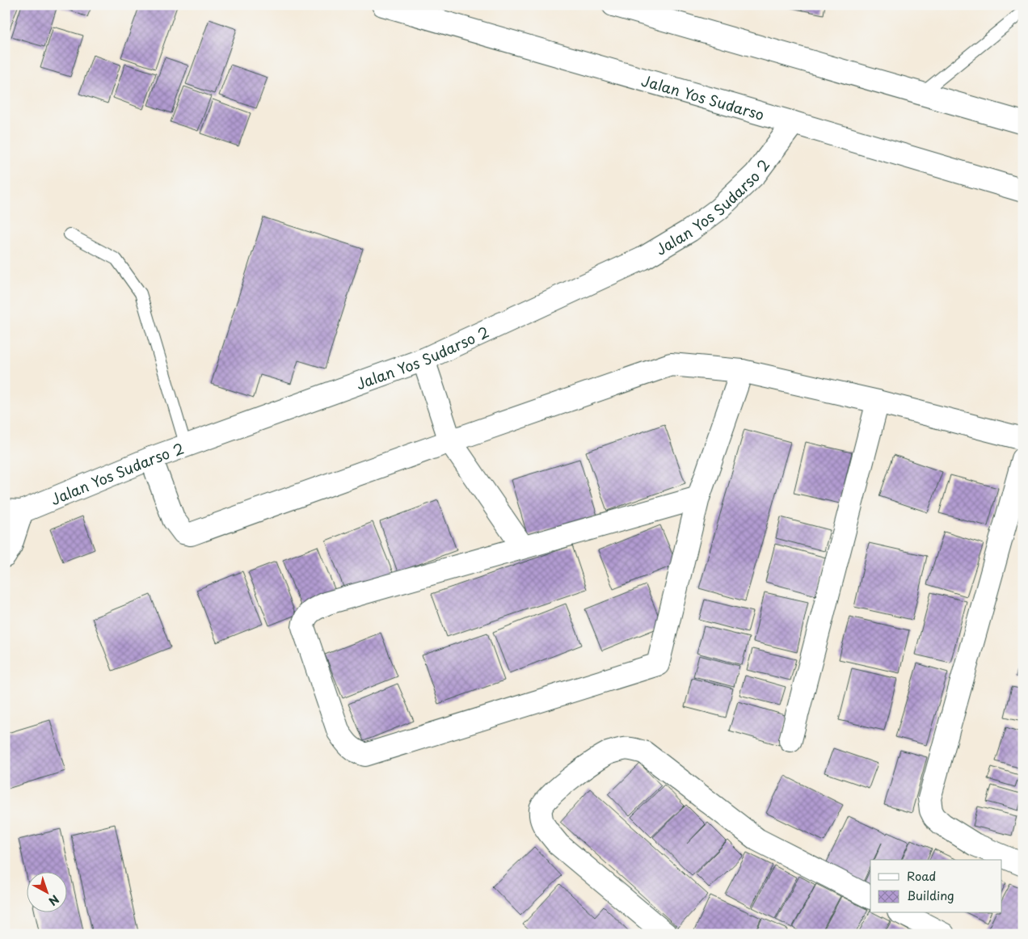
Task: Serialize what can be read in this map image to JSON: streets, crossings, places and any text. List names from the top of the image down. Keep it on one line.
{"streets":{"street":["Jalan Yos Sudarso","Jalan Yos Sudarso 2"]},"crossings":[["Jalan Yos Sudarso","Jalan Yos Sudarso 2"]],"legend":["Road","Building"],"north":"bottom right"}
